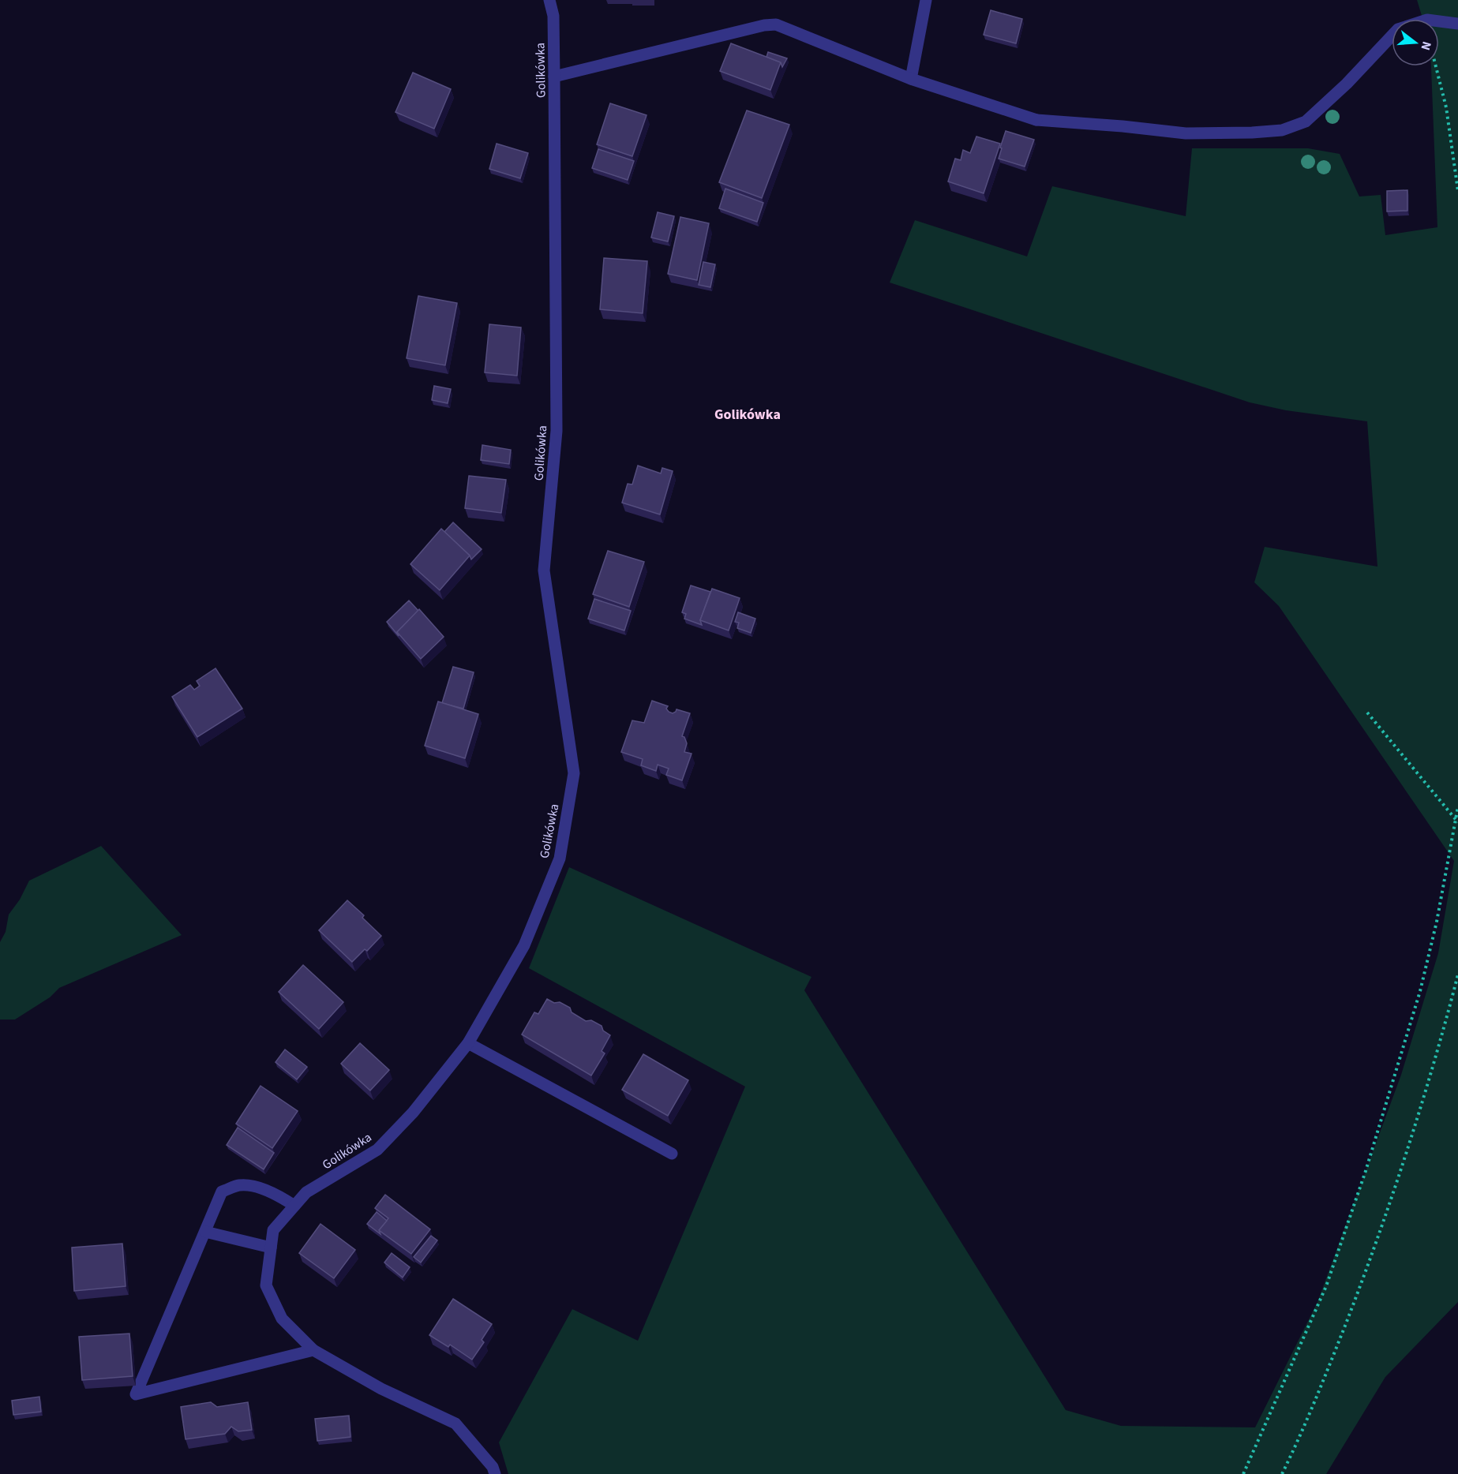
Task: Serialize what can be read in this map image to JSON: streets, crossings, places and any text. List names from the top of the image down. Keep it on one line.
{"streets":{"street":["Golikówka"]},"districts":["Golikówka"],"north":"right"}
